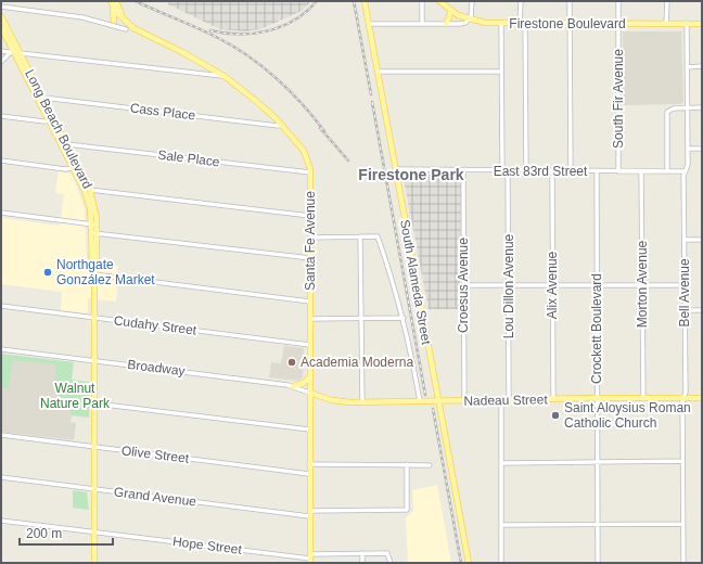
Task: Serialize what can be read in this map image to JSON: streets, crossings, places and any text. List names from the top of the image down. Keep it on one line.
{"streets":{"main road":["Firestone Boulevard","Long Beach Boulevard","Santa Fe Avenue","South Alameda Street","Nadeau Street"],"street":["South Fir Avenue","Cass Place","Sale Place","East 83rd Street","Morton Avenue","Croesus Avenue","Alix Avenue","Lou Dillon Avenue","Bell Avenue","Cudahy Street","Crockett Boulevard","Broadway","Olive Street","Grand Avenue","Hope Street"]},"crossings":[["Firestone Boulevard","South Fir Avenue"],["Firestone Boulevard","Bell Avenue"],["South Fir Avenue","East 83rd Street"],["Cass Place","Long Beach Boulevard"],["Cass Place","Santa Fe Avenue"],["Long Beach Boulevard","Sale Place"],["Long Beach Boulevard","Cudahy Street"],["Long Beach Boulevard","Broadway"],["Long Beach Boulevard","Olive Street"],["Long Beach Boulevard","Grand Avenue"],["Long Beach Boulevard","Hope Street"],["Sale Place","Santa Fe Avenue"],["East 83rd Street","South Alameda Street"],["East 83rd Street","Morton Avenue"],["East 83rd Street","Croesus Avenue"],["East 83rd Street","Alix Avenue"],["East 83rd Street","Lou Dillon Avenue"],["East 83rd Street","Bell Avenue"],["East 83rd Street","Crockett Boulevard"],["Santa Fe Avenue","Cudahy Street"],["Santa Fe Avenue","Broadway"],["Santa Fe Avenue","Nadeau Street"],["Santa Fe Avenue","Olive Street"],["Santa Fe Avenue","Grand Avenue"],["Santa Fe Avenue","Hope Street"],["South Alameda Street","Nadeau Street"],["Morton Avenue","Nadeau Street"],["Croesus Avenue","Nadeau Street"],["Alix Avenue","Nadeau Street"],["Lou Dillon Avenue","Nadeau Street"],["Bell Avenue","Nadeau Street"],["Crockett Boulevard","Nadeau Street"],["Broadway","Nadeau Street"]],"districts":["Firestone Park"],"parks":["Walnut Nature Park"],"places":["Northgate González Market","Academia Moderna","Saint Aloysius Roman Catholic Church"],"scale_bar":"200 m"}
